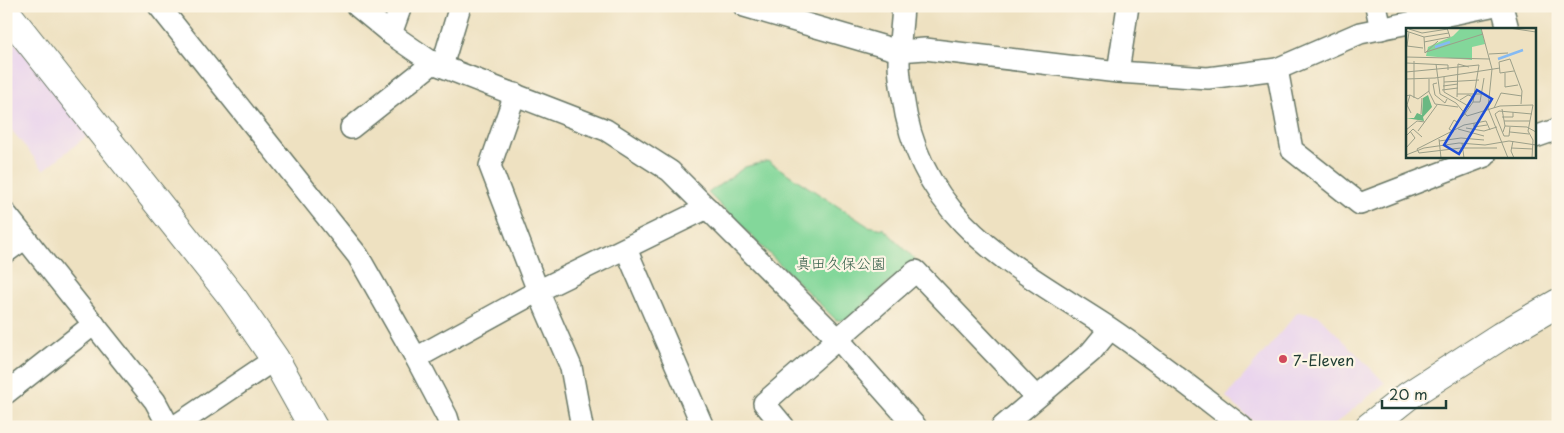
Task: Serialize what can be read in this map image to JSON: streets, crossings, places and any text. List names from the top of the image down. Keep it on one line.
{"parks":["真田久保公園"],"places":["7-Eleven"],"scale_bar":"20 m"}
